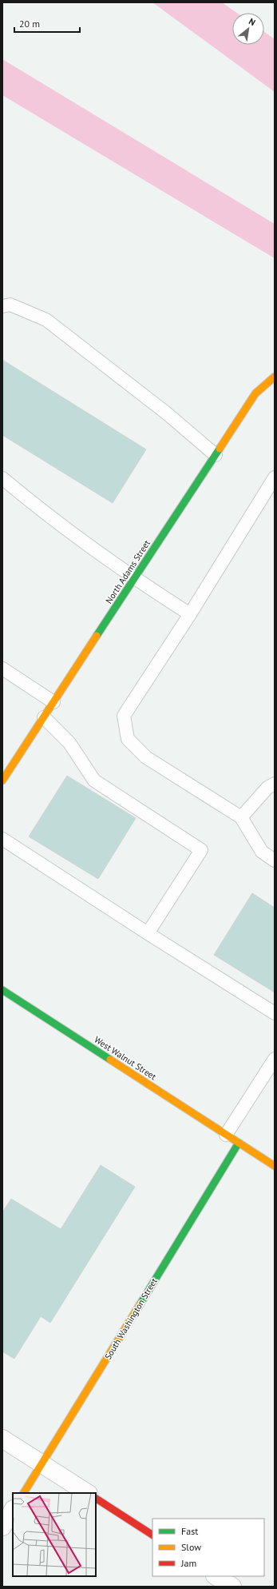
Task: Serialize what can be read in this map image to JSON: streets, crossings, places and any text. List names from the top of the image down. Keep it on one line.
{"streets":{"street":["North Adams Street","West Walnut Street","South Washington Street"]},"crossings":[["West Walnut Street","South Washington Street"]],"legend":["Fast","Slow","Jam"],"scale_bar":"20 m","north":"top right"}
